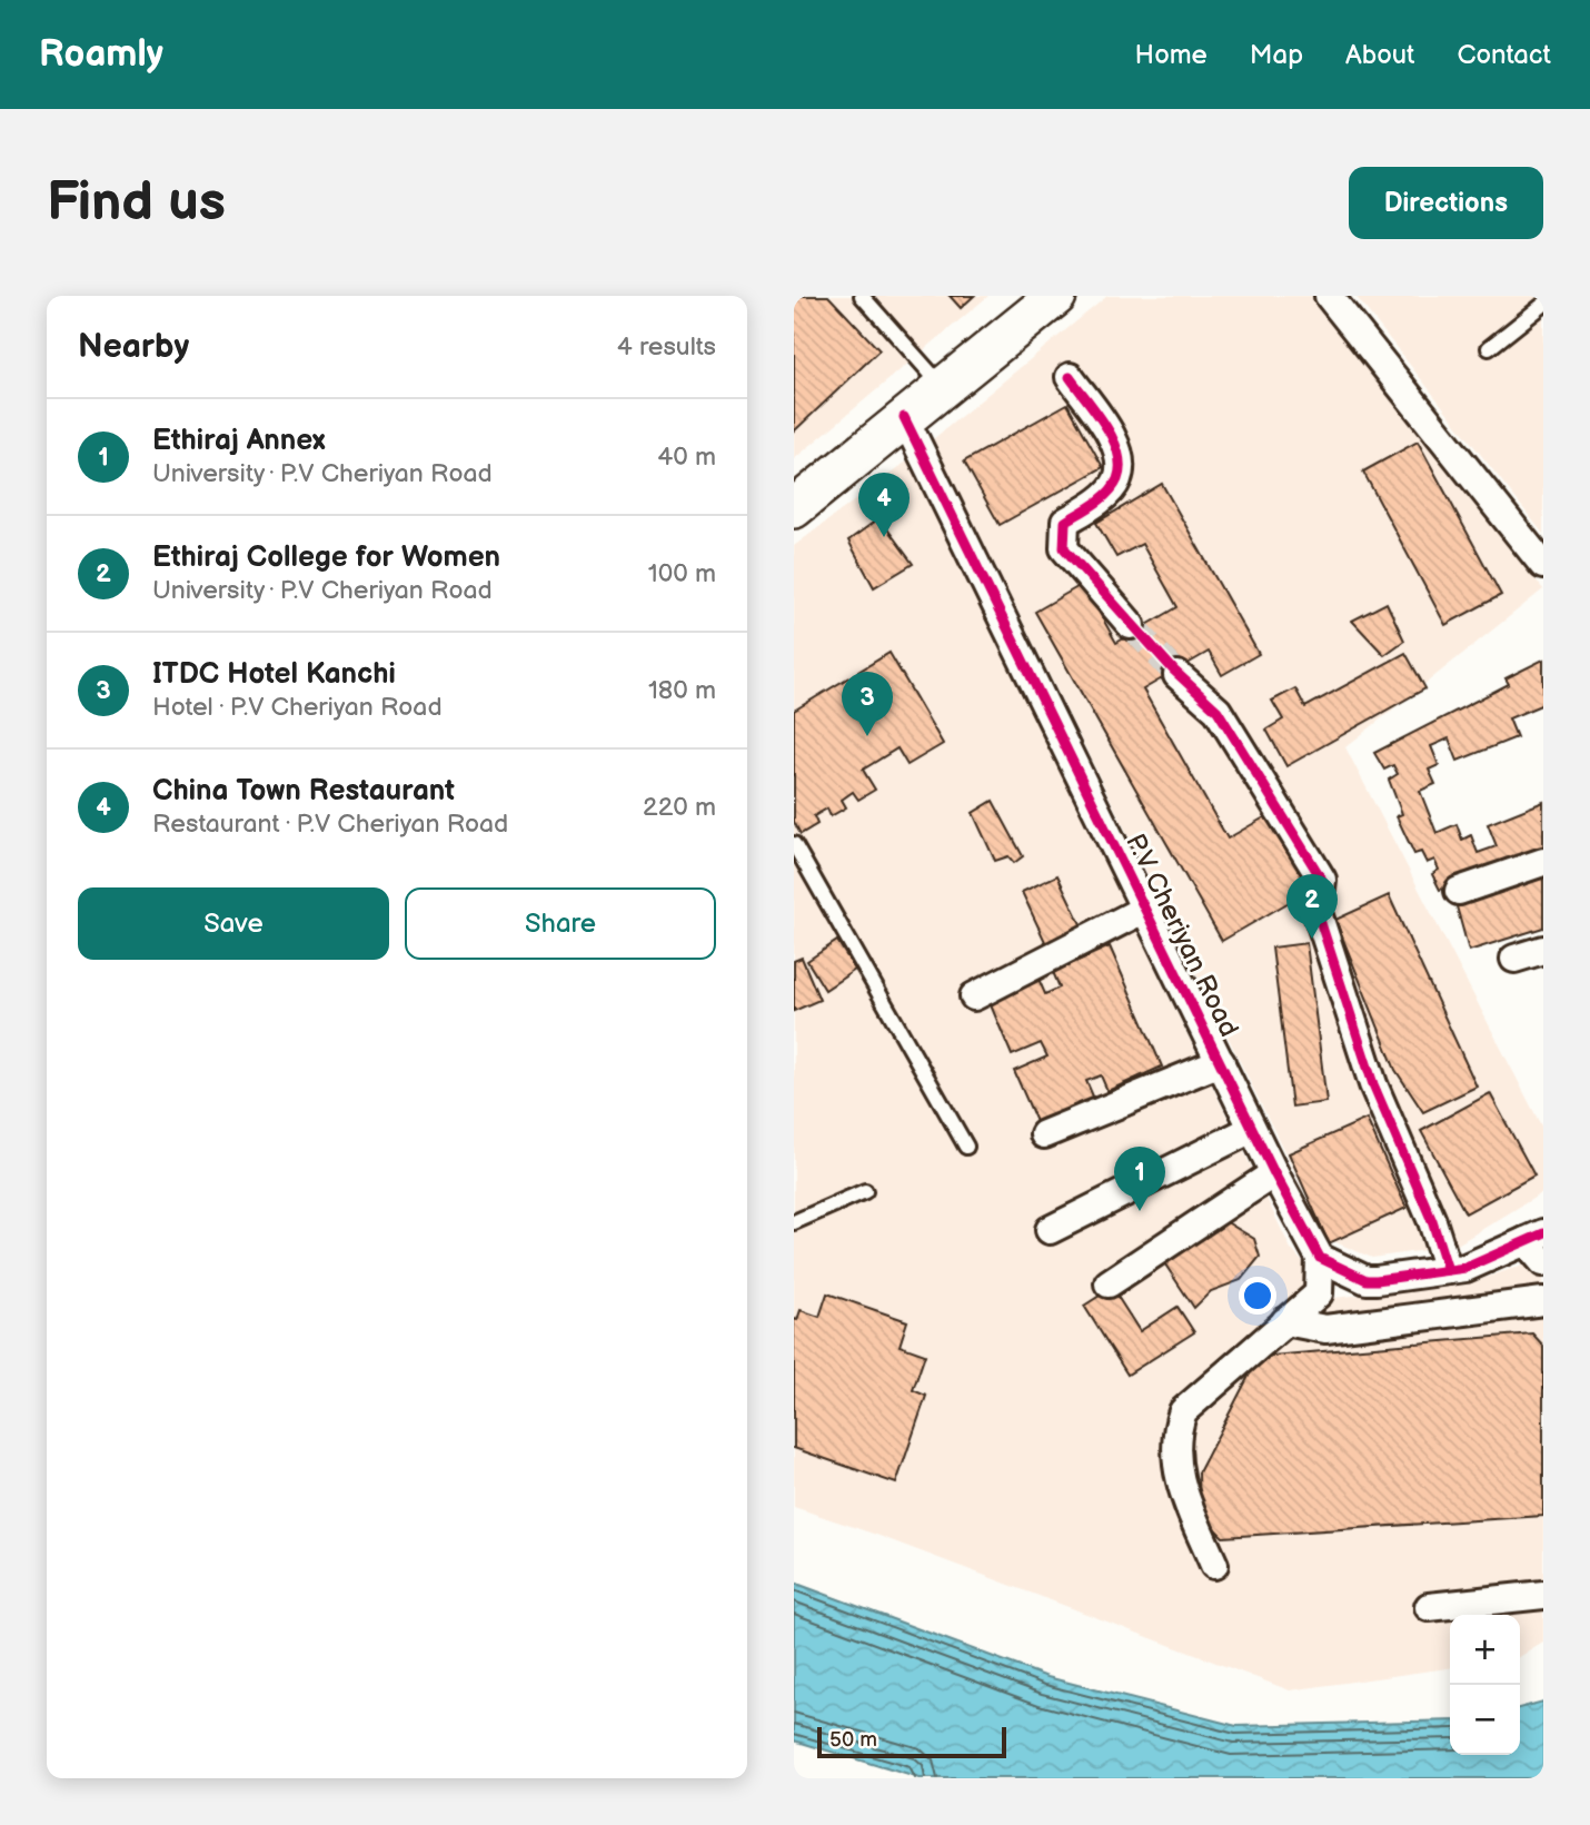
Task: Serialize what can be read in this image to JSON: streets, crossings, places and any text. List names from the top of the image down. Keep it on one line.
{"streets":{"street":["P.V Cheriyan Road"]},"scale_bar":"50 m","page":{"header":"Roamly","nav":["Home","Map","About","Contact"],"buttons":["Directions",["Save","Share"]],"title":"Find us","heading":["Nearby","4 results"],"list":[{"mark":"1","name":"Ethiraj Annex","note":"University · P.V Cheriyan Road","value":"40 m"},{"mark":"2","name":"Ethiraj College for Women","note":"University · P.V Cheriyan Road","value":"100 m"},{"mark":"3","name":"ITDC Hotel Kanchi","note":"Hotel · P.V Cheriyan Road","value":"180 m"},{"mark":"4","name":"China Town Restaurant","note":"Restaurant · P.V Cheriyan Road","value":"220 m"}],"pins":["4","3","2","1"],"map_buttons":["+","−"],"scale":"50 m"}}
